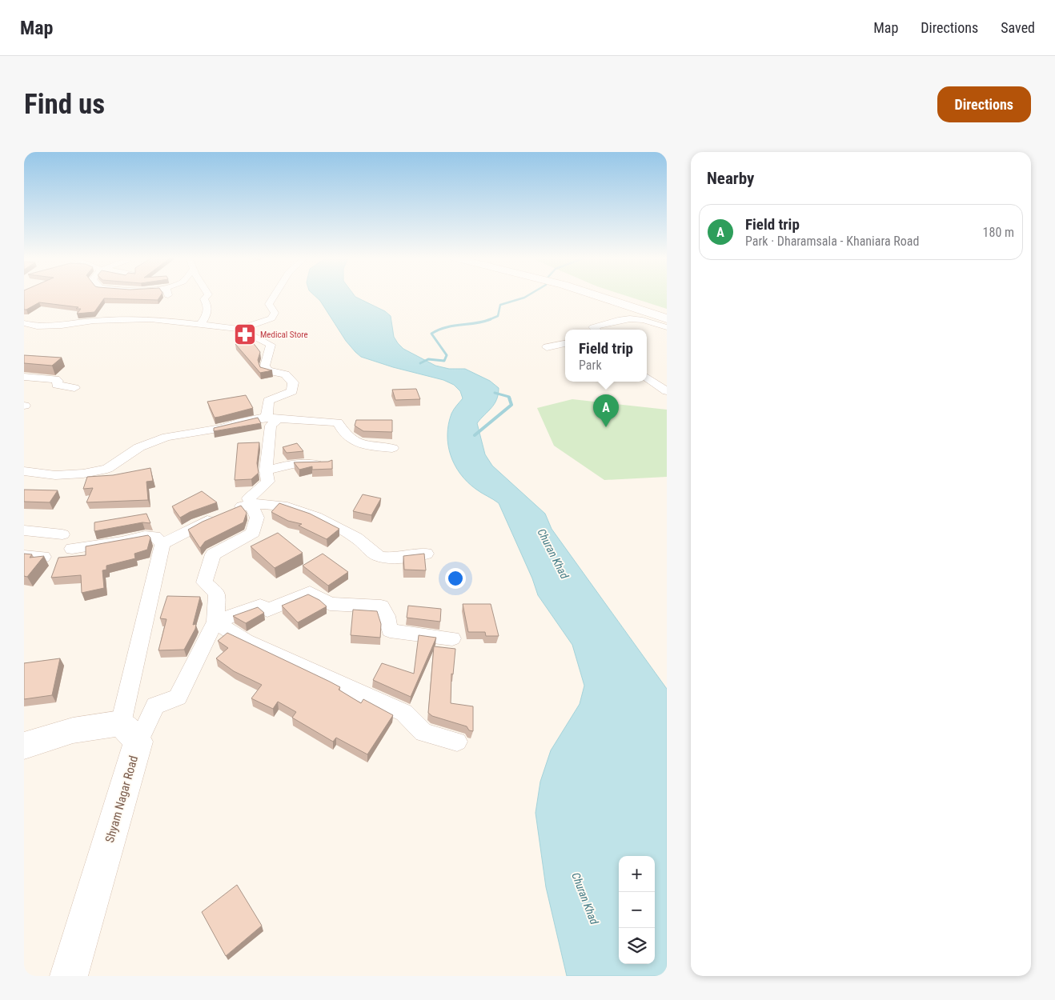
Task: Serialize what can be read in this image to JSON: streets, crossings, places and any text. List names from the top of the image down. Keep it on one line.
{"streets":{"street":["Shyam Nagar Road"]},"water":["Churan Khad"],"places":{"pharmacy":["Medical Store"]},"page":{"header":"Map","nav":["Map","Directions","Saved"],"buttons":"Directions","title":"Find us","heading":"Nearby","list":[{"mark":"A","name":"Field trip","note":"Park · Dharamsala - Khaniara Road","value":"180 m"}],"popup":["Field trip","Park"],"pins":"A","map_buttons":["+","−"]}}
